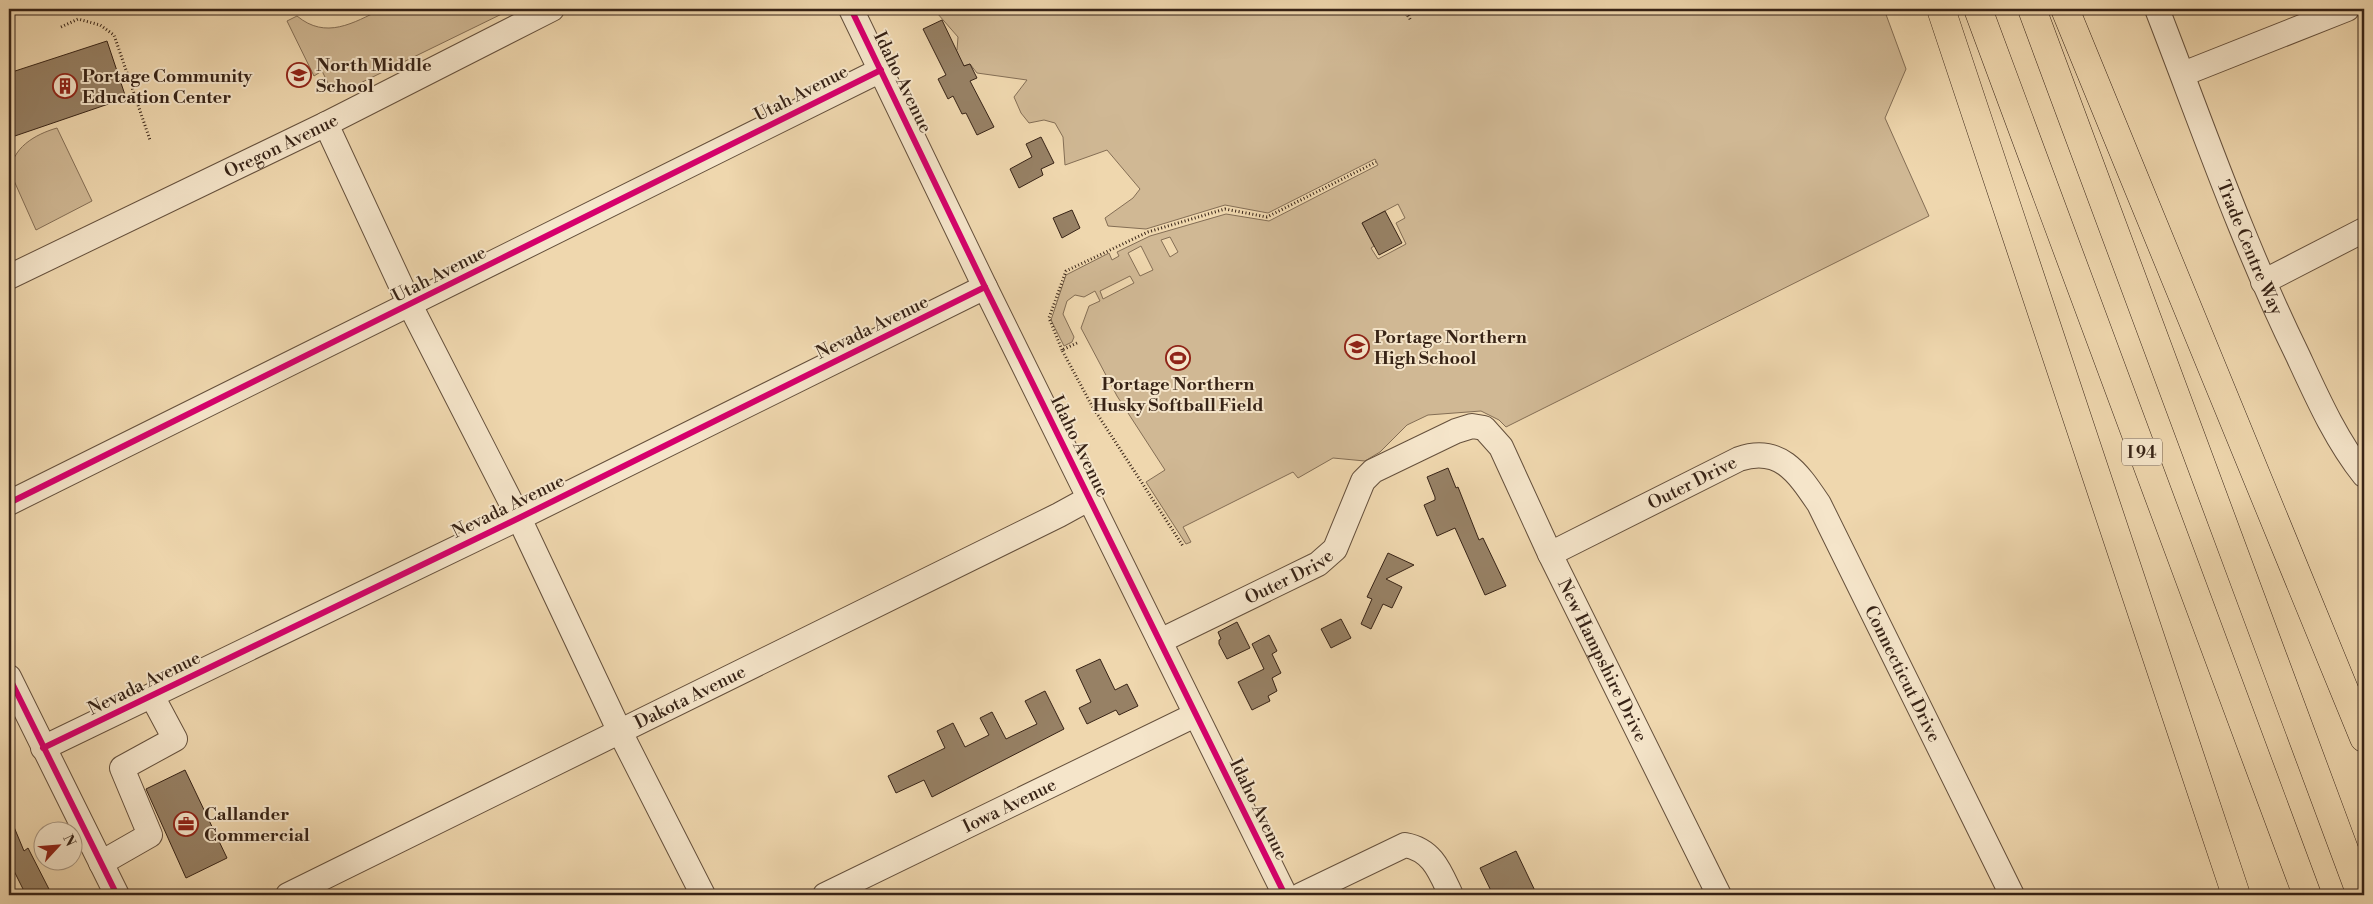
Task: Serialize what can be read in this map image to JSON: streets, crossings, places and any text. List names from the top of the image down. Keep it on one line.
{"streets":{"highway":["I 94"],"street":["Idaho Avenue","Utah Avenue","Oregon Avenue","Trade Centre Way","Nevada Avenue","Outer Drive","New Hampshire Drive","Connecticut Drive","Dakota Avenue","Iowa Avenue"]},"crossings":[["Idaho Avenue","Utah Avenue"],["Idaho Avenue","Nevada Avenue"],["Idaho Avenue","Outer Drive"],["Idaho Avenue","Dakota Avenue"],["Idaho Avenue","Iowa Avenue"],["Outer Drive","New Hampshire Drive"],["Outer Drive","Connecticut Drive"]],"places":{"school or university":["North Middle School","Portage Northern High School"],"building":["Portage Community Education Center"],"sports":["Portage Northern Husky Softball Field"],"office":["Callander Commercial"]},"north":"top right"}
